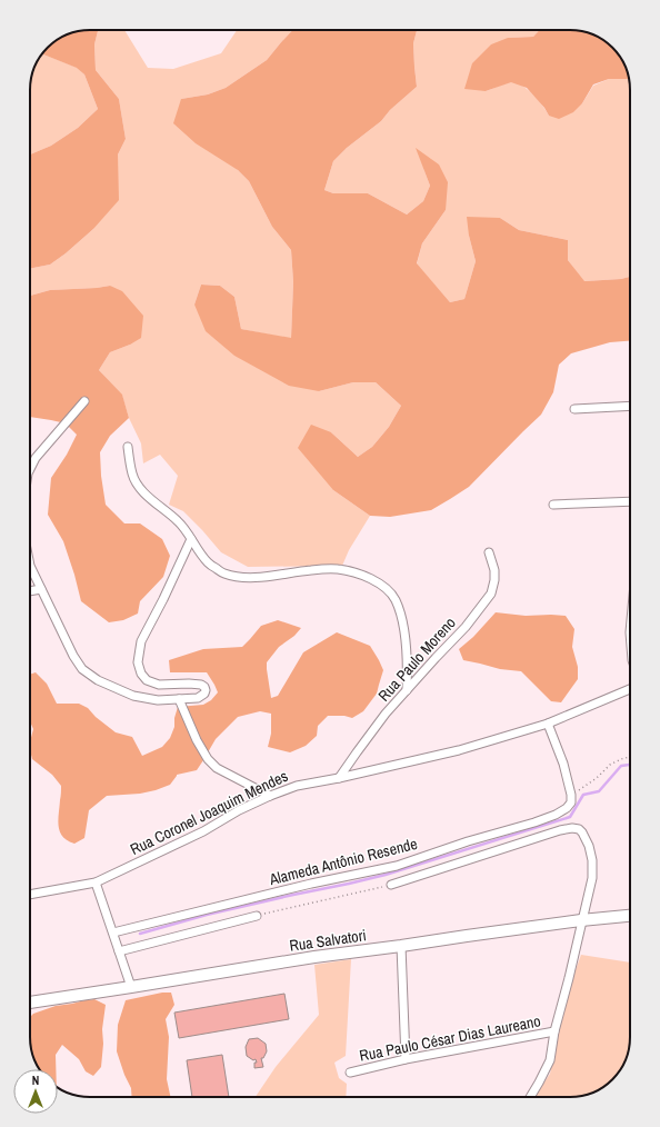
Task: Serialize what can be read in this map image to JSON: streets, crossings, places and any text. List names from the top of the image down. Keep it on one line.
{"streets":{"street":["Rua Paulo Moreno","Rua Coronel Joaquim Mendes","Alameda Antônio Resende","Rua Salvatori","Rua Paulo César Dias Laureano"]},"crossings":[["Rua Paulo Moreno","Rua Coronel Joaquim Mendes"],["Alameda Antônio Resende","Rua Salvatori"]],"north":"top"}
